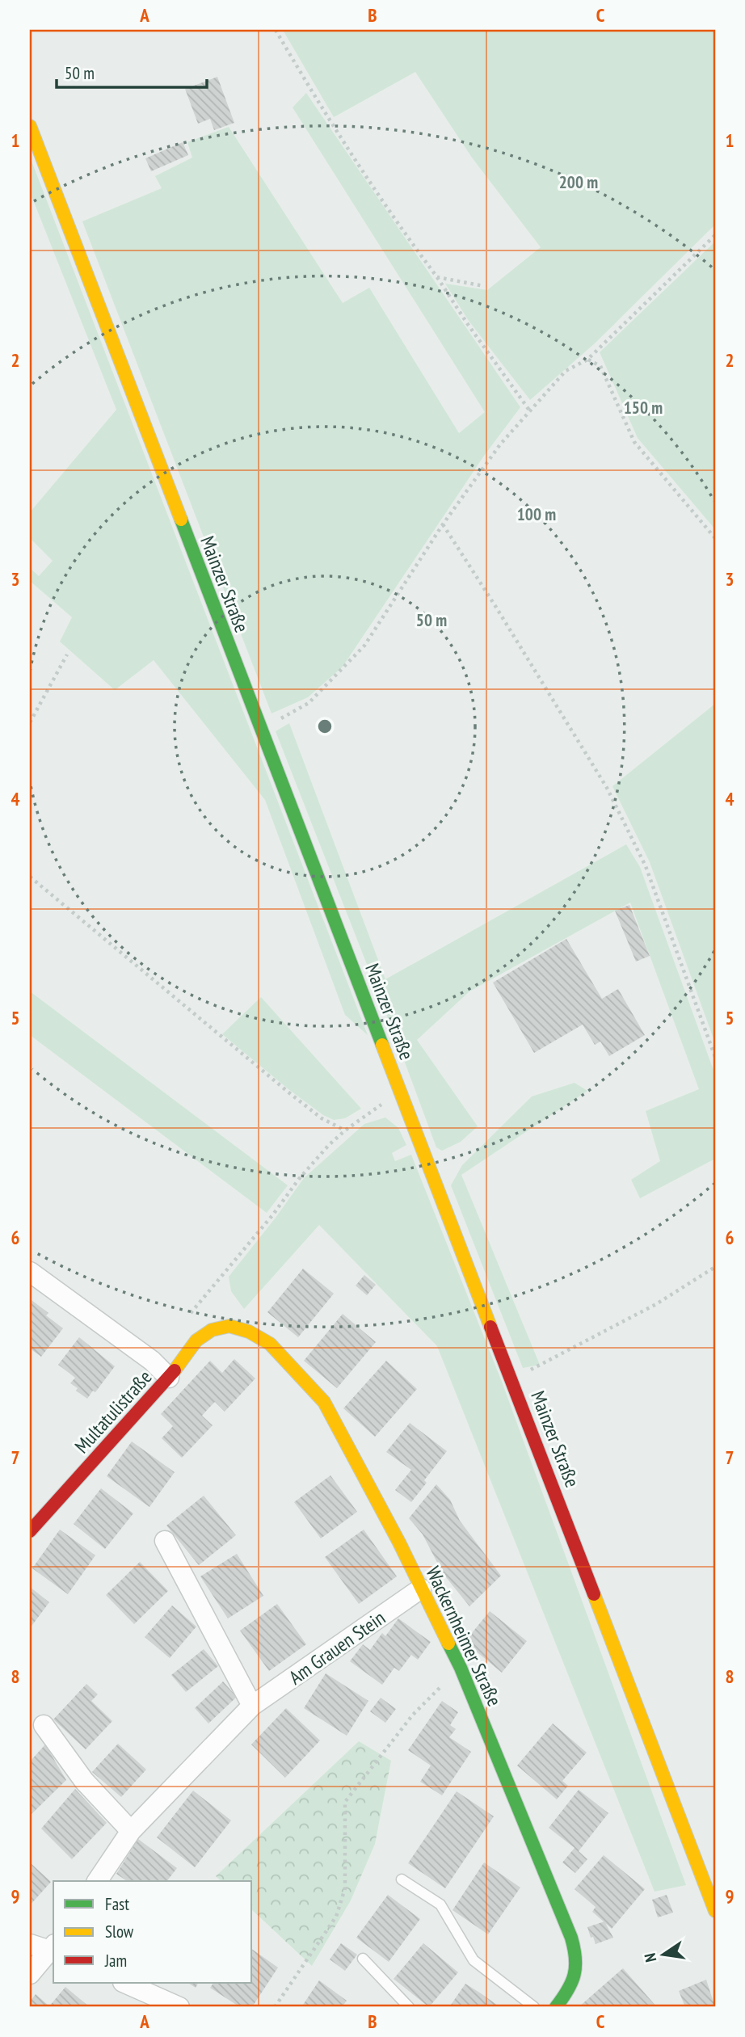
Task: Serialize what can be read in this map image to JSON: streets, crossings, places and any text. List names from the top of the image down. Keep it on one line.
{"streets":{"main road":["Mainzer Straße","Multatulistraße","Wackernheimer Straße"],"street":["Am Grauen Stein"]},"crossings":[["Multatulistraße","Wackernheimer Straße"],["Wackernheimer Straße","Am Grauen Stein"]],"legend":["Fast","Slow","Jam"],"scale_bar":"50 m","north":"left","grid":{"columns":["A","B","C"],"rows":["1","2","3","4","5","6","7","8","9"]},"rings":["200 m","150 m","100 m","50 m"]}
